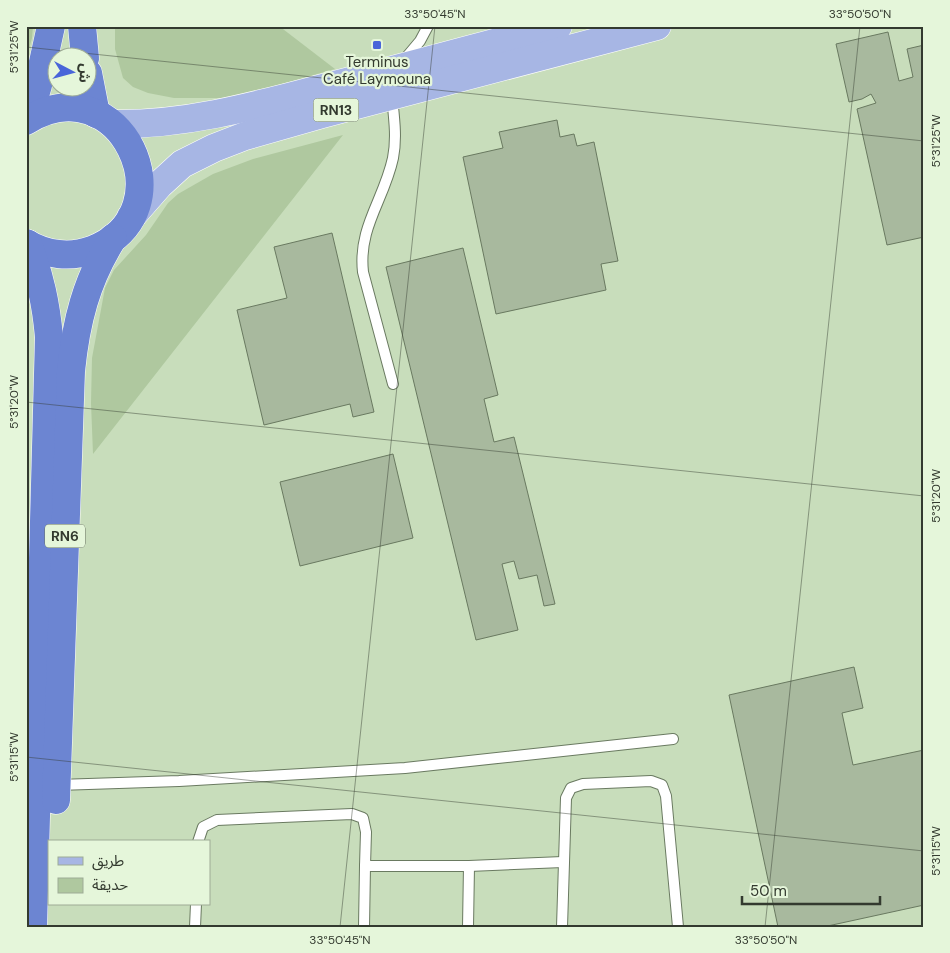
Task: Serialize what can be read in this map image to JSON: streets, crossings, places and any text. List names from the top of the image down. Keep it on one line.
{"streets":{"highway":["RN13","RN6"]},"crossings":[["RN13","RN6"]],"places":{"transit":["Terminus Café Laymouna"]},"legend":["طريق","حديقة"],"scale_bar":"50 m","north":"right","coordinates":["33°50'45\"N","33°50'50\"N","5°31'25\"W","5°31'20\"W","5°31'15\"W"]}
